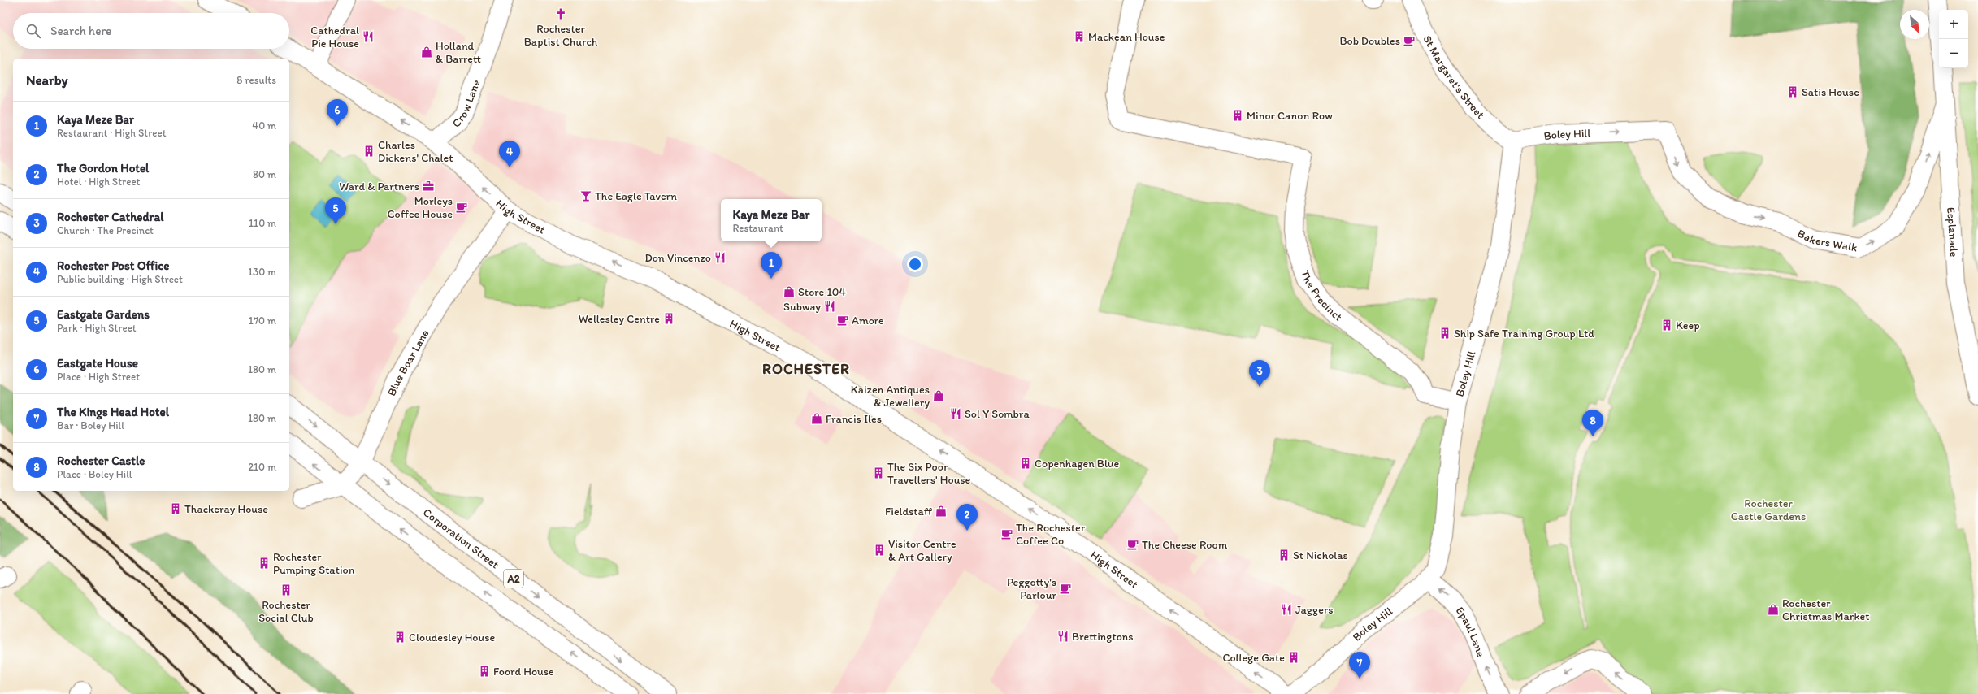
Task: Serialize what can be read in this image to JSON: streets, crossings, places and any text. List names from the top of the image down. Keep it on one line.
{"streets":{"street":["St Margaret's Street","Crow Lane","Boley Hill","High Street","Esplanade","Bakers Walk","The Precinct","Blue Boar Lane","Corporation Street","A2","Epaul Lane"]},"crossings":[["St Margaret's Street","Boley Hill"],["Crow Lane","High Street"],["Boley Hill","Bakers Walk"],["Boley Hill","The Precinct"],["Boley Hill","Epaul Lane"],["High Street","Blue Boar Lane"],["Esplanade","Bakers Walk"],["Blue Boar Lane","Corporation Street"],["Blue Boar Lane","A2"]],"one_way":["High Street","Epaul Lane"],"districts":["ROCHESTER"],"parks":["Rochester Castle Gardens"],"places":{"church":["Rochester Baptist Church"],"restaurant":["Cathedral Pie House","Don Vincenzo","Subway","Sol Y Sombra","Jaggers","Brettingtons"],"building":["Mackean House","Satis House","Minor Canon Row","Charles Dickens' Chalet","Wellesley Centre","Keep","Ship Safe Training Group Ltd","Copenhagen Blue","The Six Poor Travellers' House","Thackeray House","Visitor Centre & Art Gallery","St Nicholas","Rochester Pumping Station","Rochester Social Club","Cloudesley House","College Gate","Foord House"],"cafe":["Bob Doubles","Morleys Coffee House","Amore","The Rochester Coffee Co","The Cheese Room","Peggotty's Parlour"],"shop":["Holland & Barrett","Store 104","Kaizen Antiques & Jewellery","Francis Iles","Fieldstaff","Rochester Christmas Market"],"office":["Ward & Partners"],"bar":["The Eagle Tavern"]},"north":"bottom right","page":{"map_buttons":["+","−"],"search":"Search here","heading":["Nearby","8 results"],"pins":["6","4","5","1","3","8","2","7"],"list":[{"mark":"1","name":"Kaya Meze Bar","note":"Restaurant · High Street","value":"40 m"},{"mark":"2","name":"The Gordon Hotel","note":"Hotel · High Street","value":"80 m"},{"mark":"3","name":"Rochester Cathedral","note":"Church · The Precinct","value":"110 m"},{"mark":"4","name":"Rochester Post Office","note":"Public building · High Street","value":"130 m"},{"mark":"5","name":"Eastgate Gardens","note":"Park · High Street","value":"170 m"},{"mark":"6","name":"Eastgate House","note":"Place · High Street","value":"180 m"},{"mark":"7","name":"The Kings Head Hotel","note":"Bar · Boley Hill","value":"180 m"},{"mark":"8","name":"Rochester Castle","note":"Place · Boley Hill","value":"210 m"}],"popup":["Kaya Meze Bar","Restaurant"]}}
